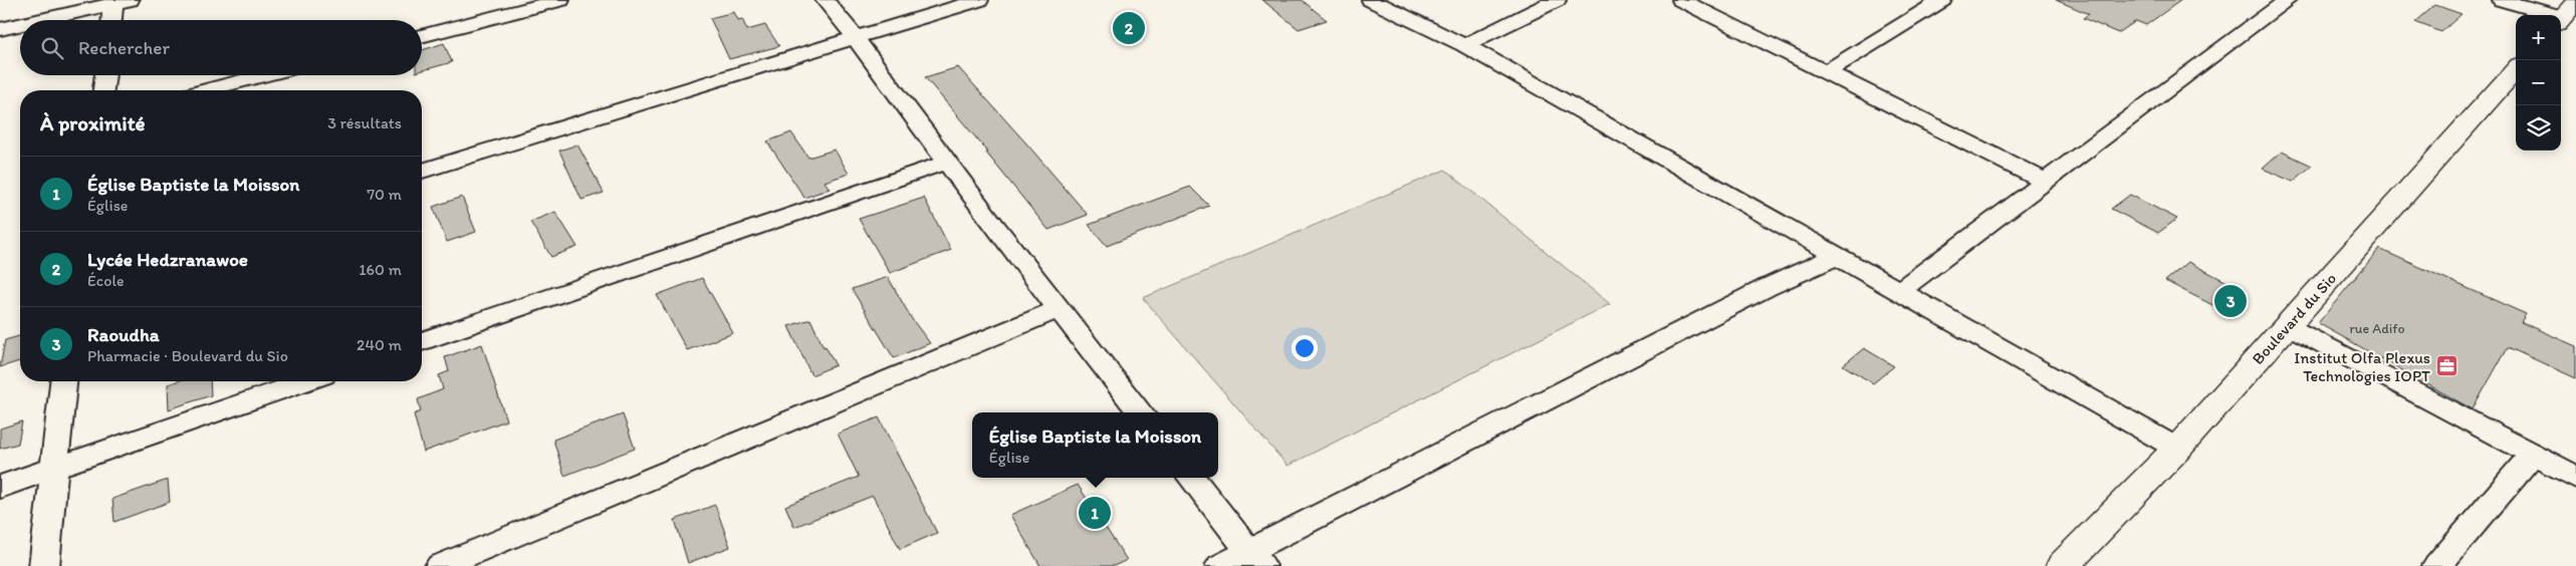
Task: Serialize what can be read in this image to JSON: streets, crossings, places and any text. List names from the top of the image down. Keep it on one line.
{"streets":{"street":["Boulevard du Sio"]},"places":{"office":["Institut Olfa Plexus Technologies IOPT"]},"house_numbers":["rue Adifo"],"page":{"pins":["2","3","1"],"map_buttons":["+","−"],"search":"Rechercher","heading":["À proximité","3 résultats"],"list":[{"mark":"1","name":"Église Baptiste la Moisson","note":"Église","value":"70 m"},{"mark":"2","name":"Lycée Hedzranawoe","note":"École","value":"160 m"},{"mark":"3","name":"Raoudha","note":"Pharmacie · Boulevard du Sio","value":"240 m"}],"popup":["Église Baptiste la Moisson","Église"]}}
